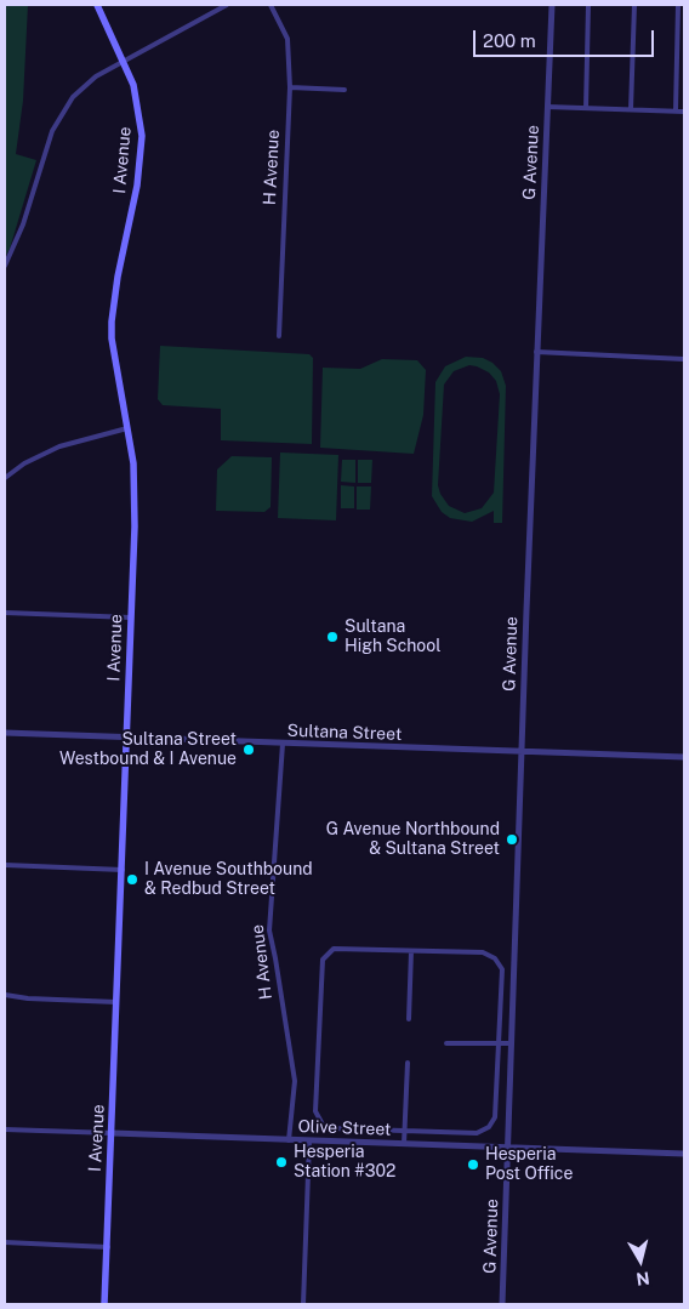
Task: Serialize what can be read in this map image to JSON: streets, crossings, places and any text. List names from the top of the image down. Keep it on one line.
{"streets":{"main road":["I Avenue"],"street":["G Avenue","H Avenue","Sultana Street","Olive Street"]},"crossings":[["I Avenue","Sultana Street"],["I Avenue","Olive Street"],["G Avenue","Sultana Street"],["G Avenue","Olive Street"],["H Avenue","Sultana Street"],["H Avenue","Olive Street"]],"places":["Sultana High School","Sultana Street Westbound & I Avenue","G Avenue Northbound & Sultana Street","I Avenue Southbound & Redbud Street","Hesperia Station #302","Hesperia Post Office"],"scale_bar":"200 m","north":"bottom"}
